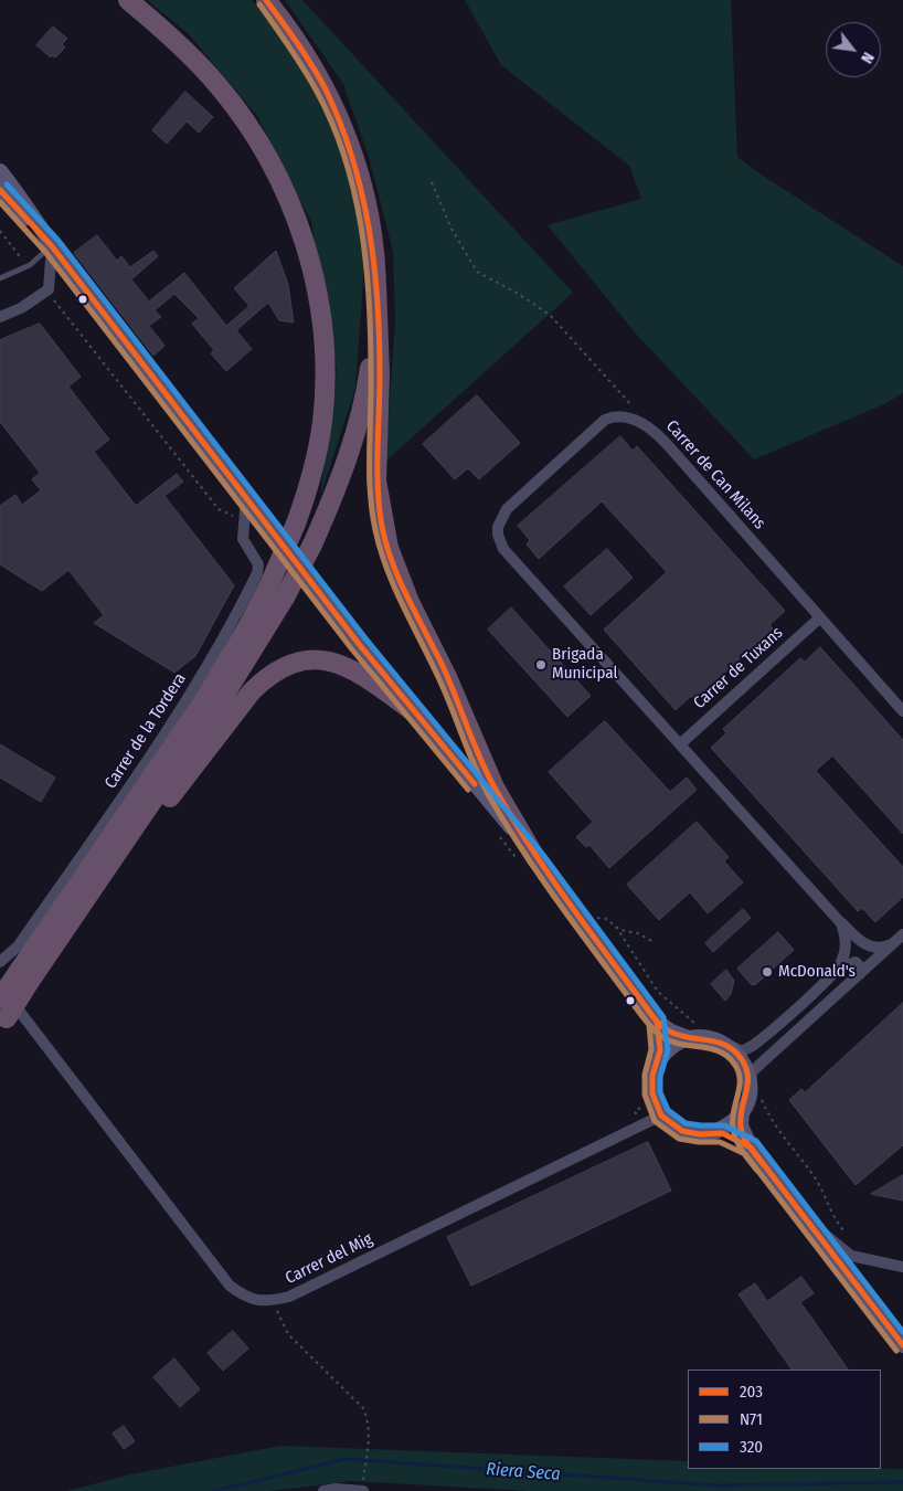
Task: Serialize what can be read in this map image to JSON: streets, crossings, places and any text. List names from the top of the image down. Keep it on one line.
{"streets":{"street":["Carrer de Can Milans","Carrer de Tuxans","Carrer de la Tordera","Carrer del Mig"]},"crossings":[["Carrer de Can Milans","Carrer de Tuxans"],["Carrer de Can Milans","Carrer del Mig"]],"water":["Riera Seca"],"places":["Brigada Municipal","McDonald's"],"lines":["transit line 203","transit line N71","transit line 320"],"legend":["203","N71","320"],"north":"bottom right"}
